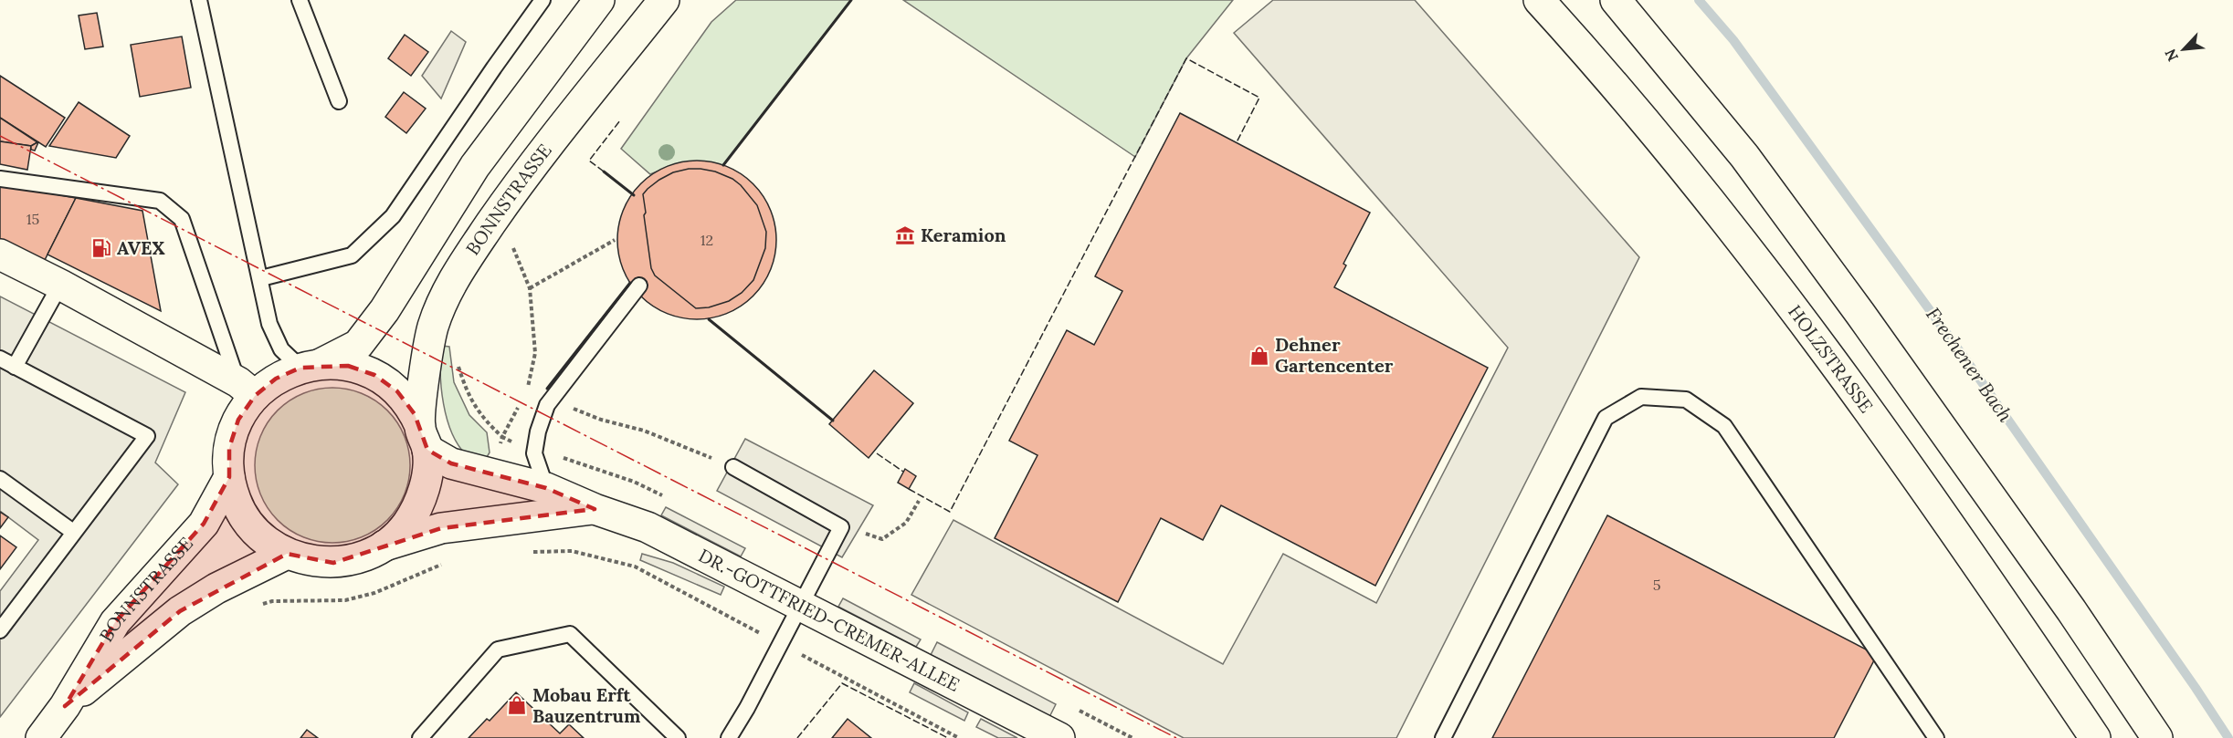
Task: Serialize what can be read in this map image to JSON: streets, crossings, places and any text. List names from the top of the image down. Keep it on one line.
{"streets":{"main road":["BONNSTRASSE","HOLZSTRASSE","DR.-GOTTFRIED-CREMER-ALLEE"]},"crossings":[["BONNSTRASSE","DR.-GOTTFRIED-CREMER-ALLEE"]],"water":["Frechener Bach"],"places":{"museum":["Keramion"],"fuel station":["AVEX"],"shop":["Dehner Gartencenter","Mobau Erft Bauzentrum"]},"house_numbers":["15","12","5"],"north":"bottom left"}
